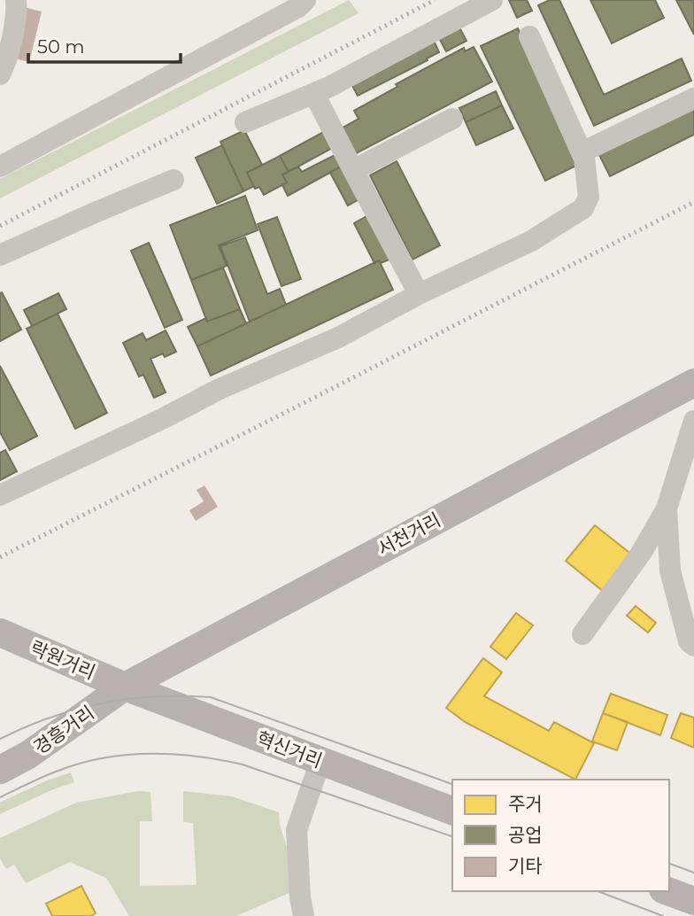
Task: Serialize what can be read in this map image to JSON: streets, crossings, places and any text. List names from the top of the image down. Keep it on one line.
{"streets":{"main road":["서천거리","락원거리","경흥거리","혁신거리"]},"crossings":[["서천거리","락원거리"],["서천거리","경흥거리"],["서천거리","혁신거리"],["락원거리","경흥거리"],["락원거리","혁신거리"],["경흥거리","혁신거리"]],"legend":["주거","공업","기타"],"scale_bar":"50 m"}
